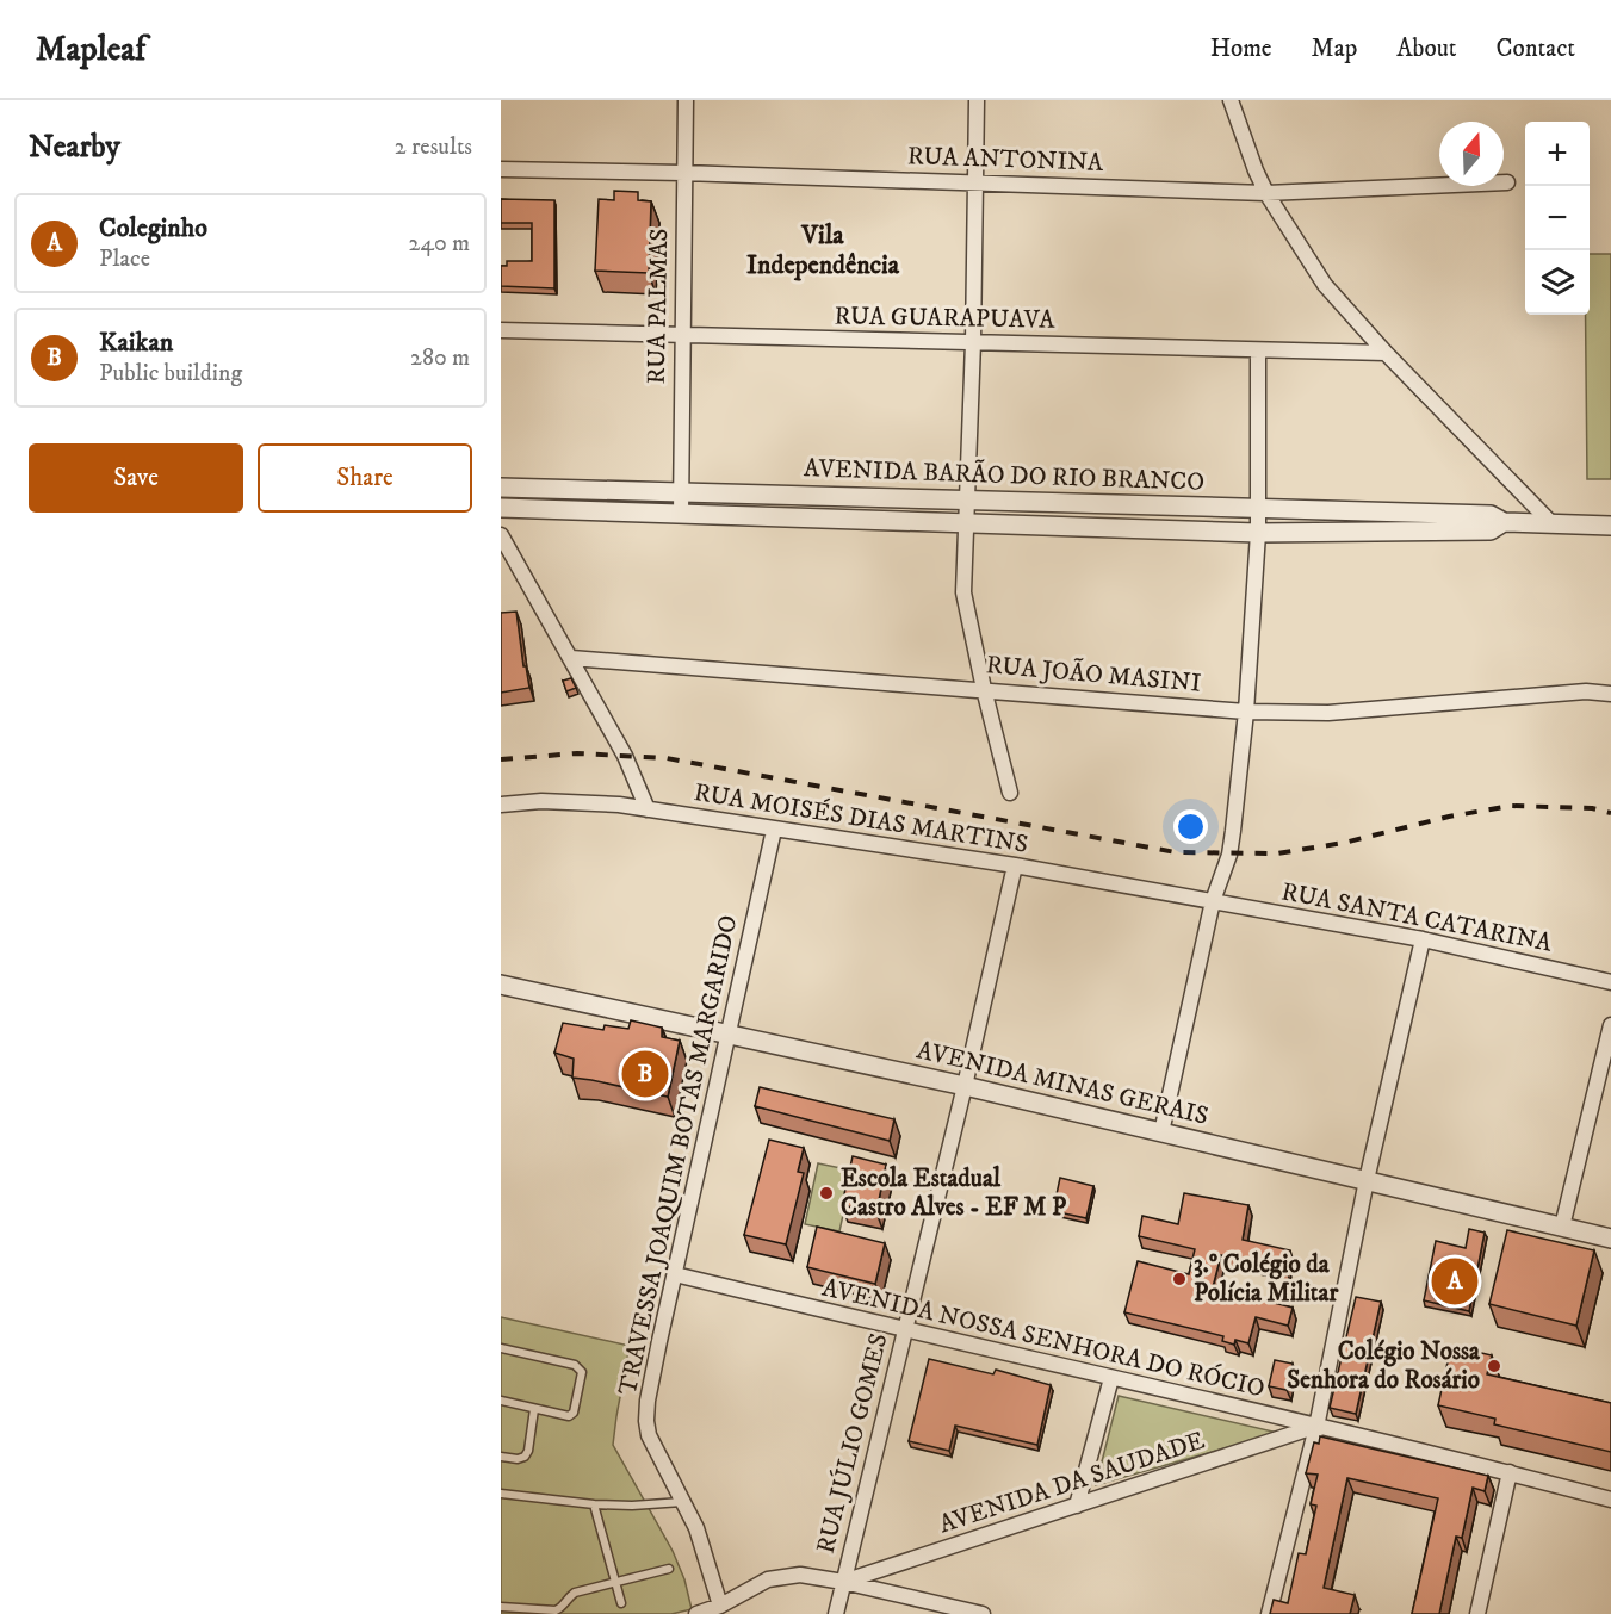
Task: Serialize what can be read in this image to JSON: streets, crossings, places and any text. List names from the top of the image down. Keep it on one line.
{"streets":{"street":["RUA ANTONINA","RUA PALMAS","RUA GUARAPUAVA","AVENIDA BARÃO DO RIO BRANCO","RUA JOÃO MASINI","RUA MOISÉS DIAS MARTINS","RUA SANTA CATARINA","AVENIDA MINAS GERAIS","TRAVESSA JOAQUIM BOTAS MARGARIDO","AVENIDA NOSSA SENHORA DO RÓCIO","RUA JÚLIO GOMES","AVENIDA DA SAUDADE"]},"crossings":[["RUA ANTONINA","RUA PALMAS"],["RUA PALMAS","RUA GUARAPUAVA"],["RUA PALMAS","AVENIDA BARÃO DO RIO BRANCO"],["RUA MOISÉS DIAS MARTINS","RUA SANTA CATARINA"],["RUA MOISÉS DIAS MARTINS","TRAVESSA JOAQUIM BOTAS MARGARIDO"],["RUA MOISÉS DIAS MARTINS","RUA JÚLIO GOMES"],["AVENIDA MINAS GERAIS","TRAVESSA JOAQUIM BOTAS MARGARIDO"],["AVENIDA MINAS GERAIS","RUA JÚLIO GOMES"],["TRAVESSA JOAQUIM BOTAS MARGARIDO","AVENIDA NOSSA SENHORA DO RÓCIO"],["AVENIDA NOSSA SENHORA DO RÓCIO","RUA JÚLIO GOMES"],["AVENIDA NOSSA SENHORA DO RÓCIO","AVENIDA DA SAUDADE"],["RUA JÚLIO GOMES","AVENIDA DA SAUDADE"]],"districts":["Vila Independência"],"places":["Escola Estadual Castro Alves - EF M P","3.º Colégio da Polícia Militar","Colégio Nossa Senhora do Rosário"],"north":"top","page":{"header":"Mapleaf","nav":["Home","Map","About","Contact"],"heading":["Nearby","2 results"],"map_buttons":["+","−"],"list":[{"mark":"A","name":"Coleginho","note":"Place","value":"240 m"},{"mark":"B","name":"Kaikan","note":"Public building","value":"280 m"}],"buttons":["Save","Share"],"pins":["B","A"]}}
